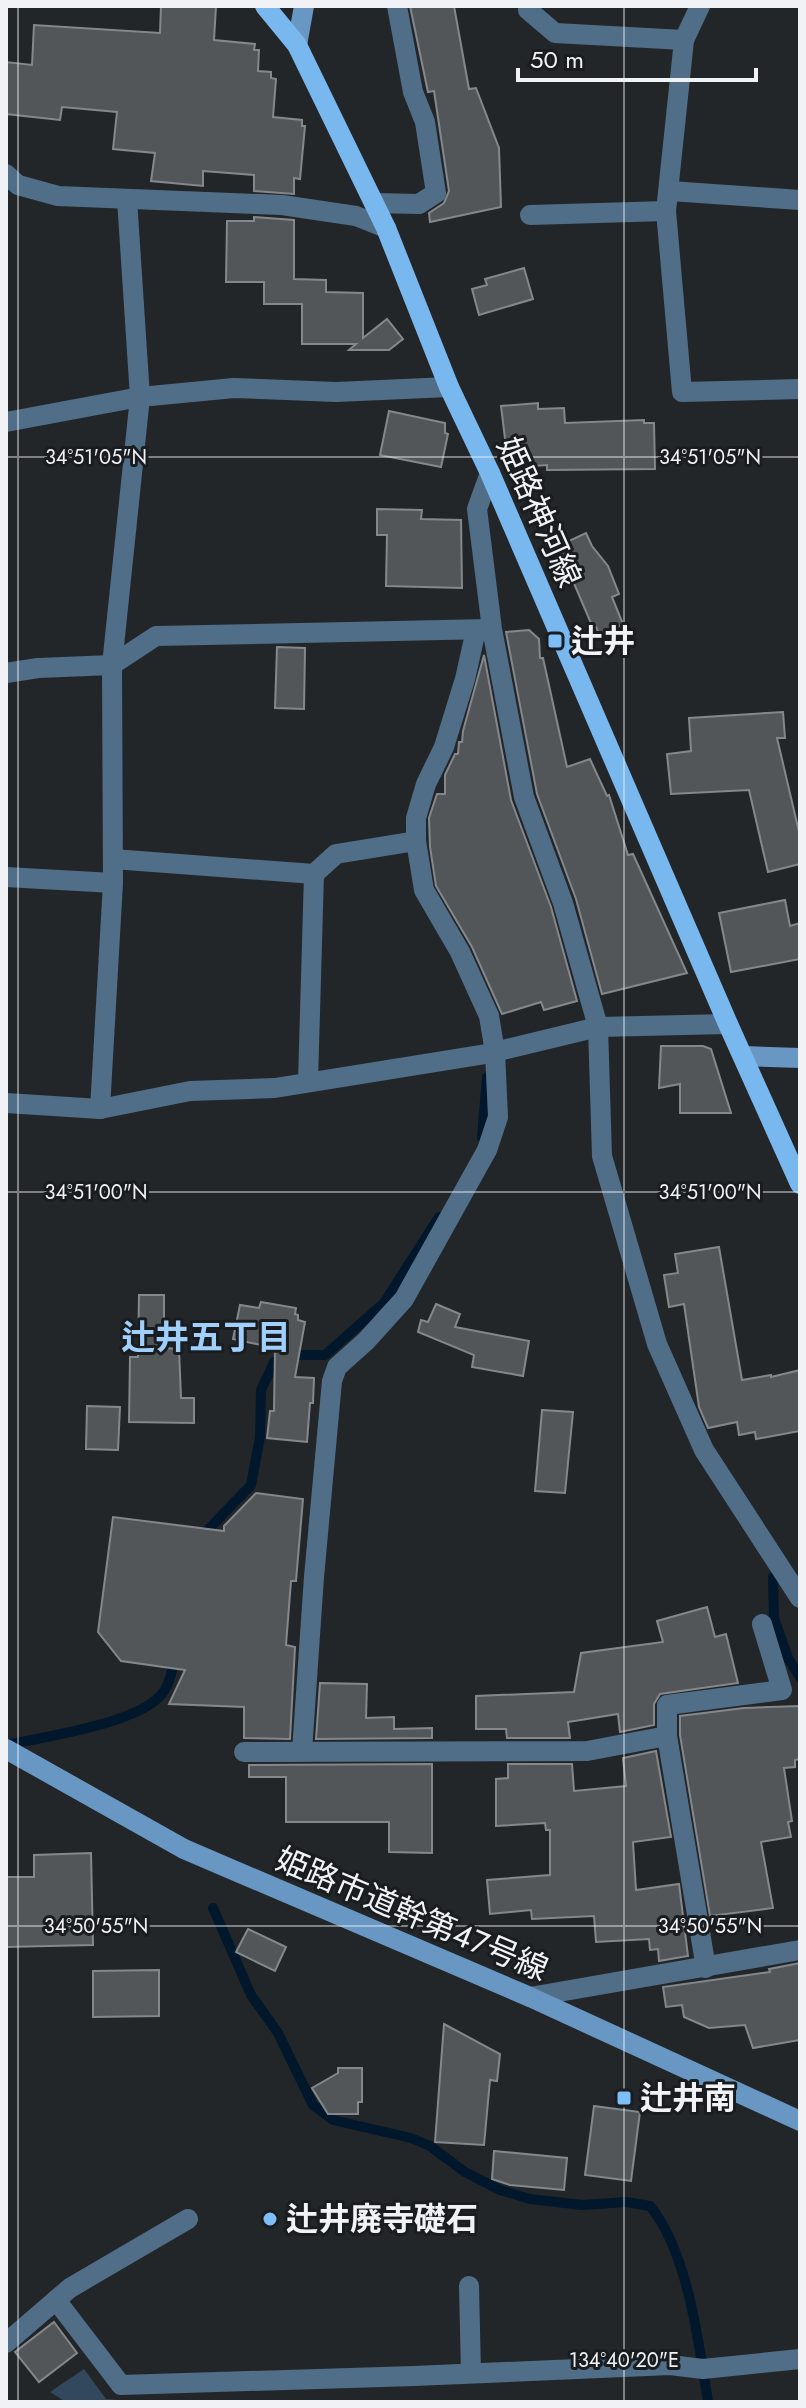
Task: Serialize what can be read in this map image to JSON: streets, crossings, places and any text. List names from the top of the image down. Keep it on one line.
{"streets":{"main road":["姫路神河線"],"street":["姫路市道幹第47号線"]},"districts":["辻井五丁目"],"places":{"transit":["辻井","辻井南"],"other":["辻井廃寺礎石"]},"scale_bar":"50 m","coordinates":["34°51'05\"N","34°51'00\"N","34°50'55\"N","134°40'20\"E"]}
